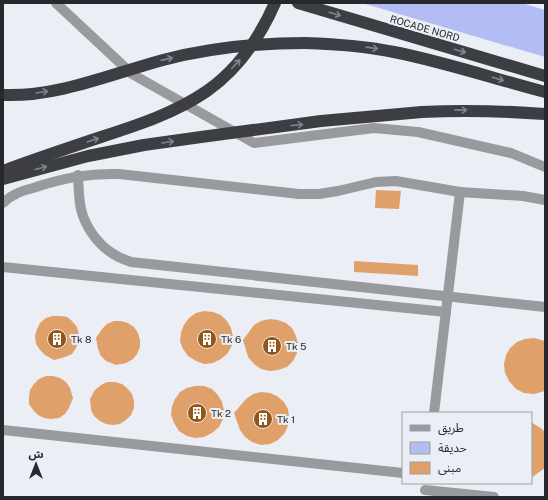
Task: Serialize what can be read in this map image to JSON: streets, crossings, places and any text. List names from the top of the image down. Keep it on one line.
{"streets":{"highway":["ROCADE NORD"]},"places":{"building":["Tk 8","Tk 6","Tk 5","Tk 2","Tk 1"]},"legend":["طريق","حديقة","مبنى"],"north":"top"}
